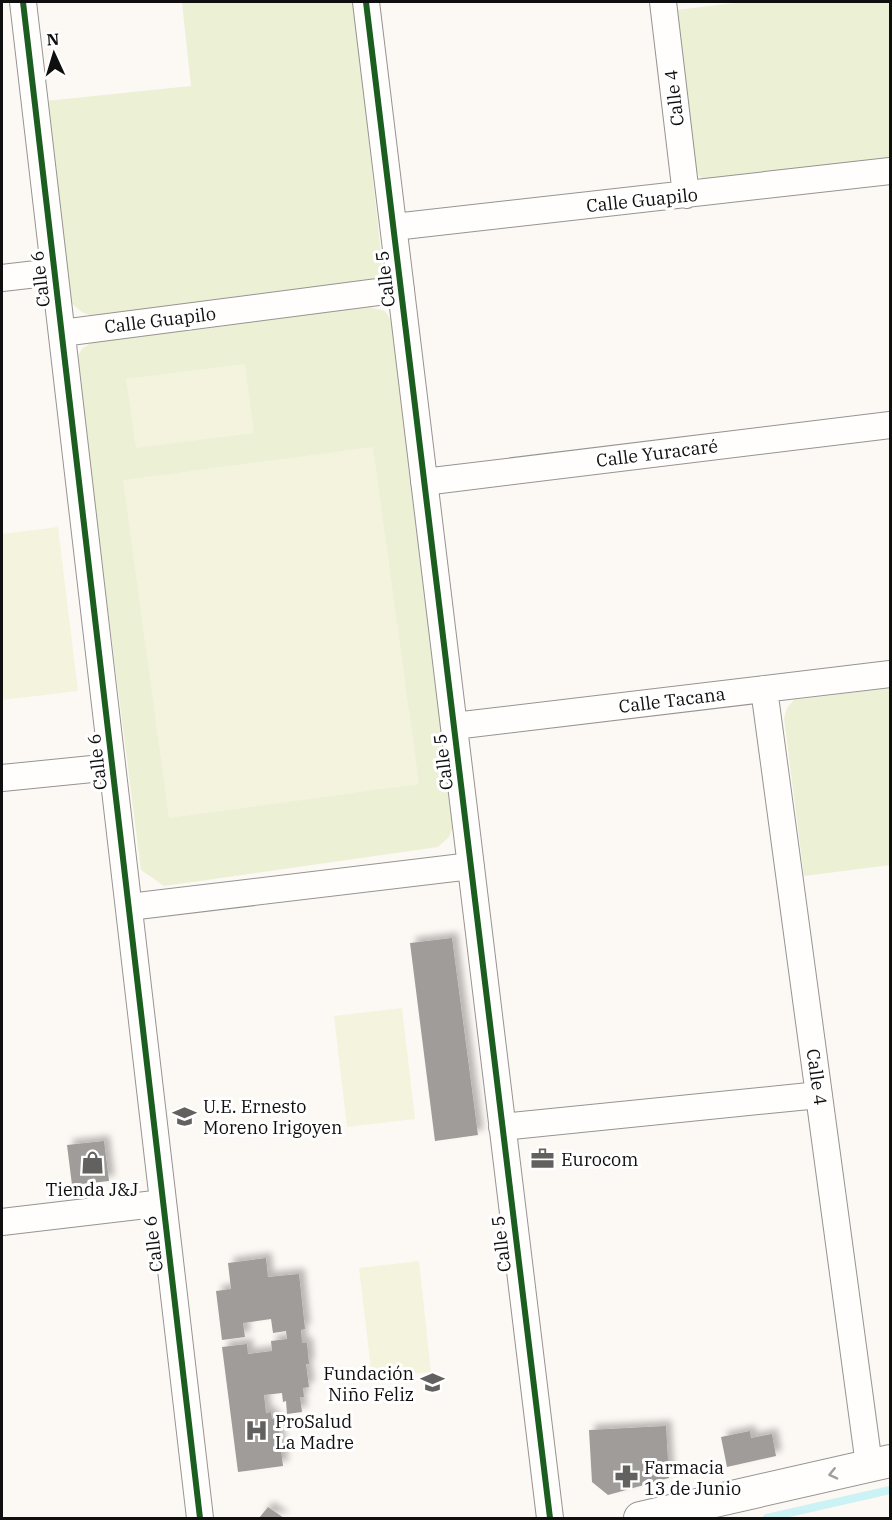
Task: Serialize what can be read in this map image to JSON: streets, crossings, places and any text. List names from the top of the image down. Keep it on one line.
{"streets":{"street":["Calle 4","Calle Guapilo","Calle 6","Calle 5","Calle Yuracaré","Calle Tacana"]},"crossings":[["Calle 4","Calle Guapilo"],["Calle 4","Calle Tacana"],["Calle Guapilo","Calle 6"],["Calle Guapilo","Calle 5"],["Calle 5","Calle Yuracaré"],["Calle 5","Calle Tacana"]],"places":{"school or university":["U.E. Ernesto Moreno Irigoyen","Fundación Niño Feliz"],"office":["Eurocom"],"shop":["Tienda J&J"],"hospital":["ProSalud La Madre"],"pharmacy":["Farmacia 13 de Junio"]},"north":"top"}
